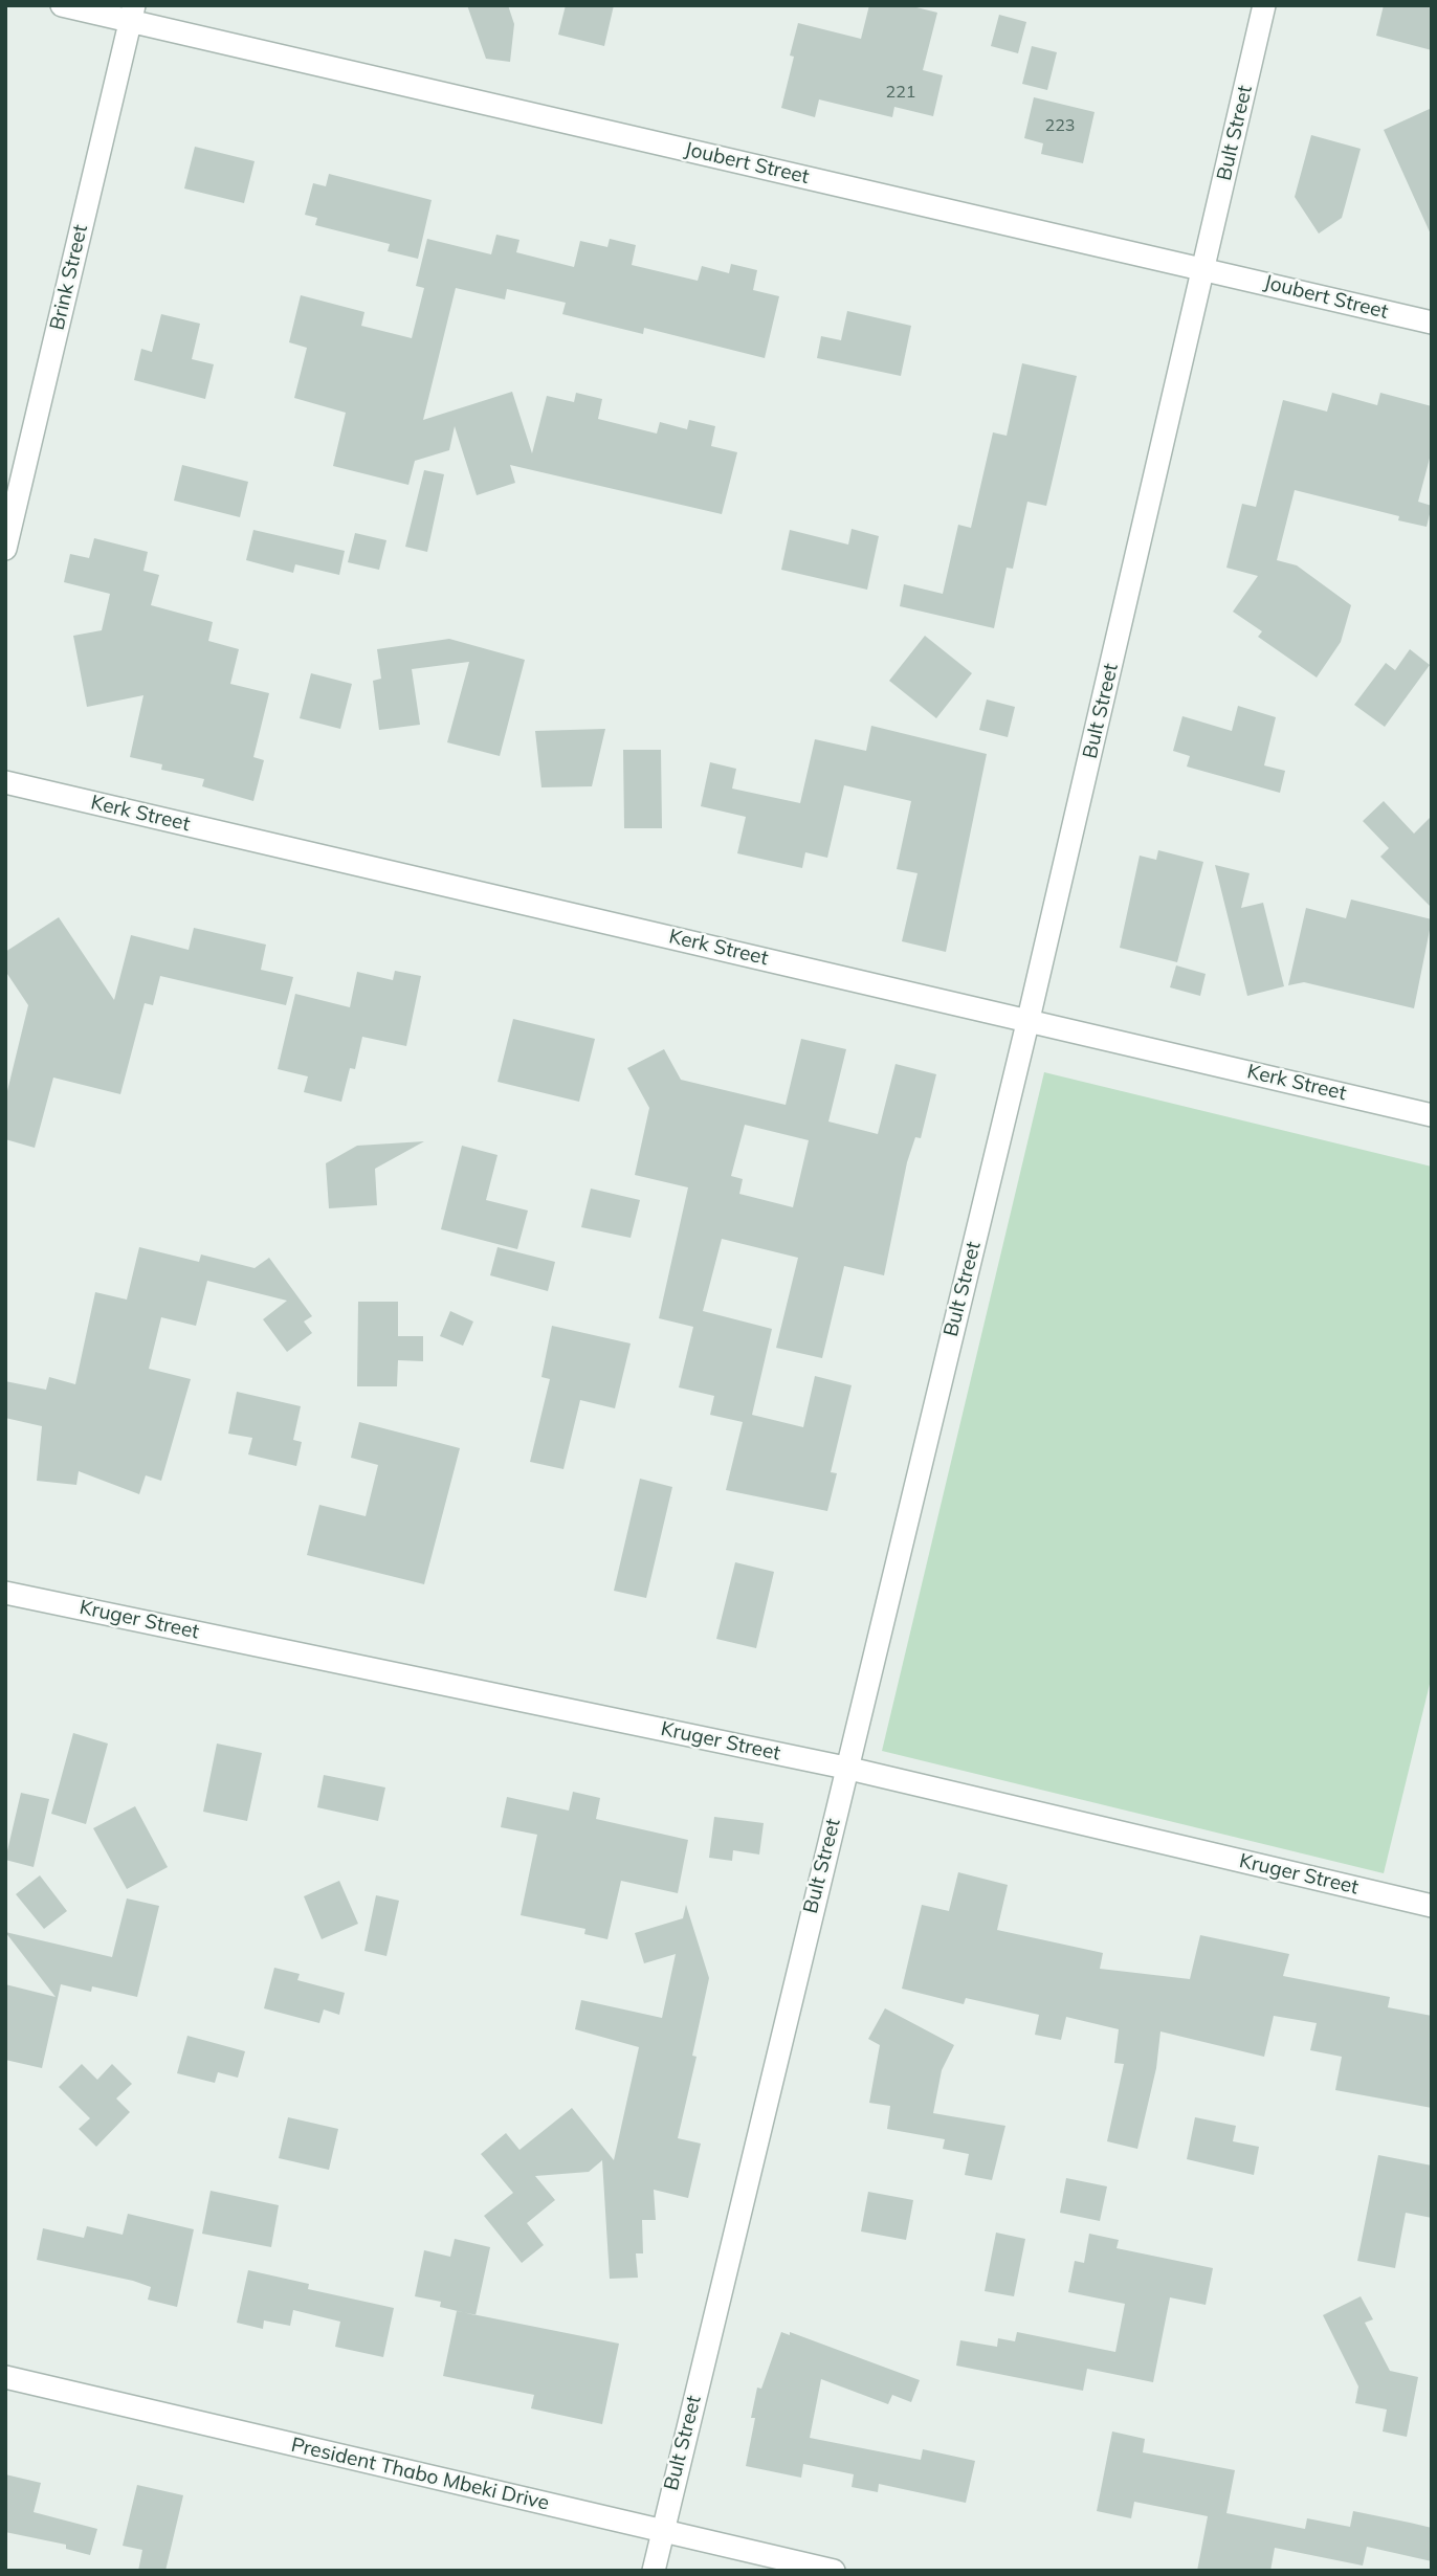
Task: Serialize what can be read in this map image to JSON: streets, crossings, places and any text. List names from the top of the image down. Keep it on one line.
{"streets":{"street":["Bult Street","Joubert Street","Brink Street","Kerk Street","Kruger Street","President Thabo Mbeki Drive"]},"crossings":[["Bult Street","Joubert Street"],["Bult Street","Kerk Street"],["Bult Street","Kruger Street"],["Bult Street","President Thabo Mbeki Drive"],["Joubert Street","Brink Street"]],"house_numbers":["221","223"]}
